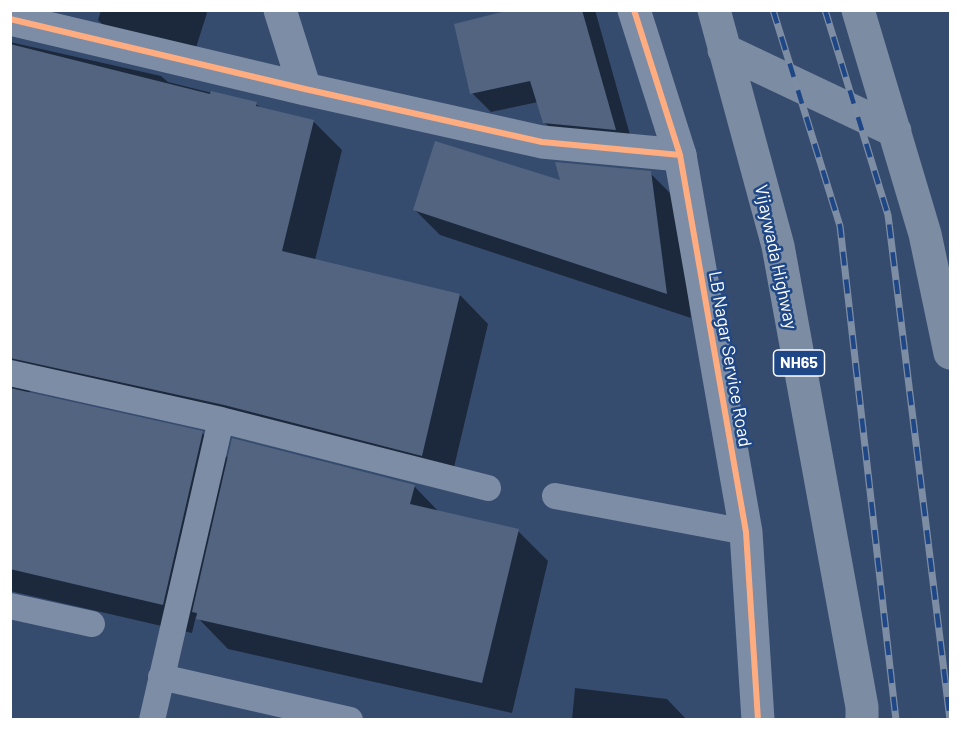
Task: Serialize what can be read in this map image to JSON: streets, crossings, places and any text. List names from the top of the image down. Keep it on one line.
{"streets":{"highway":["Vijaywada Highway","NH65"],"street":["LB Nagar Service Road"]}}
